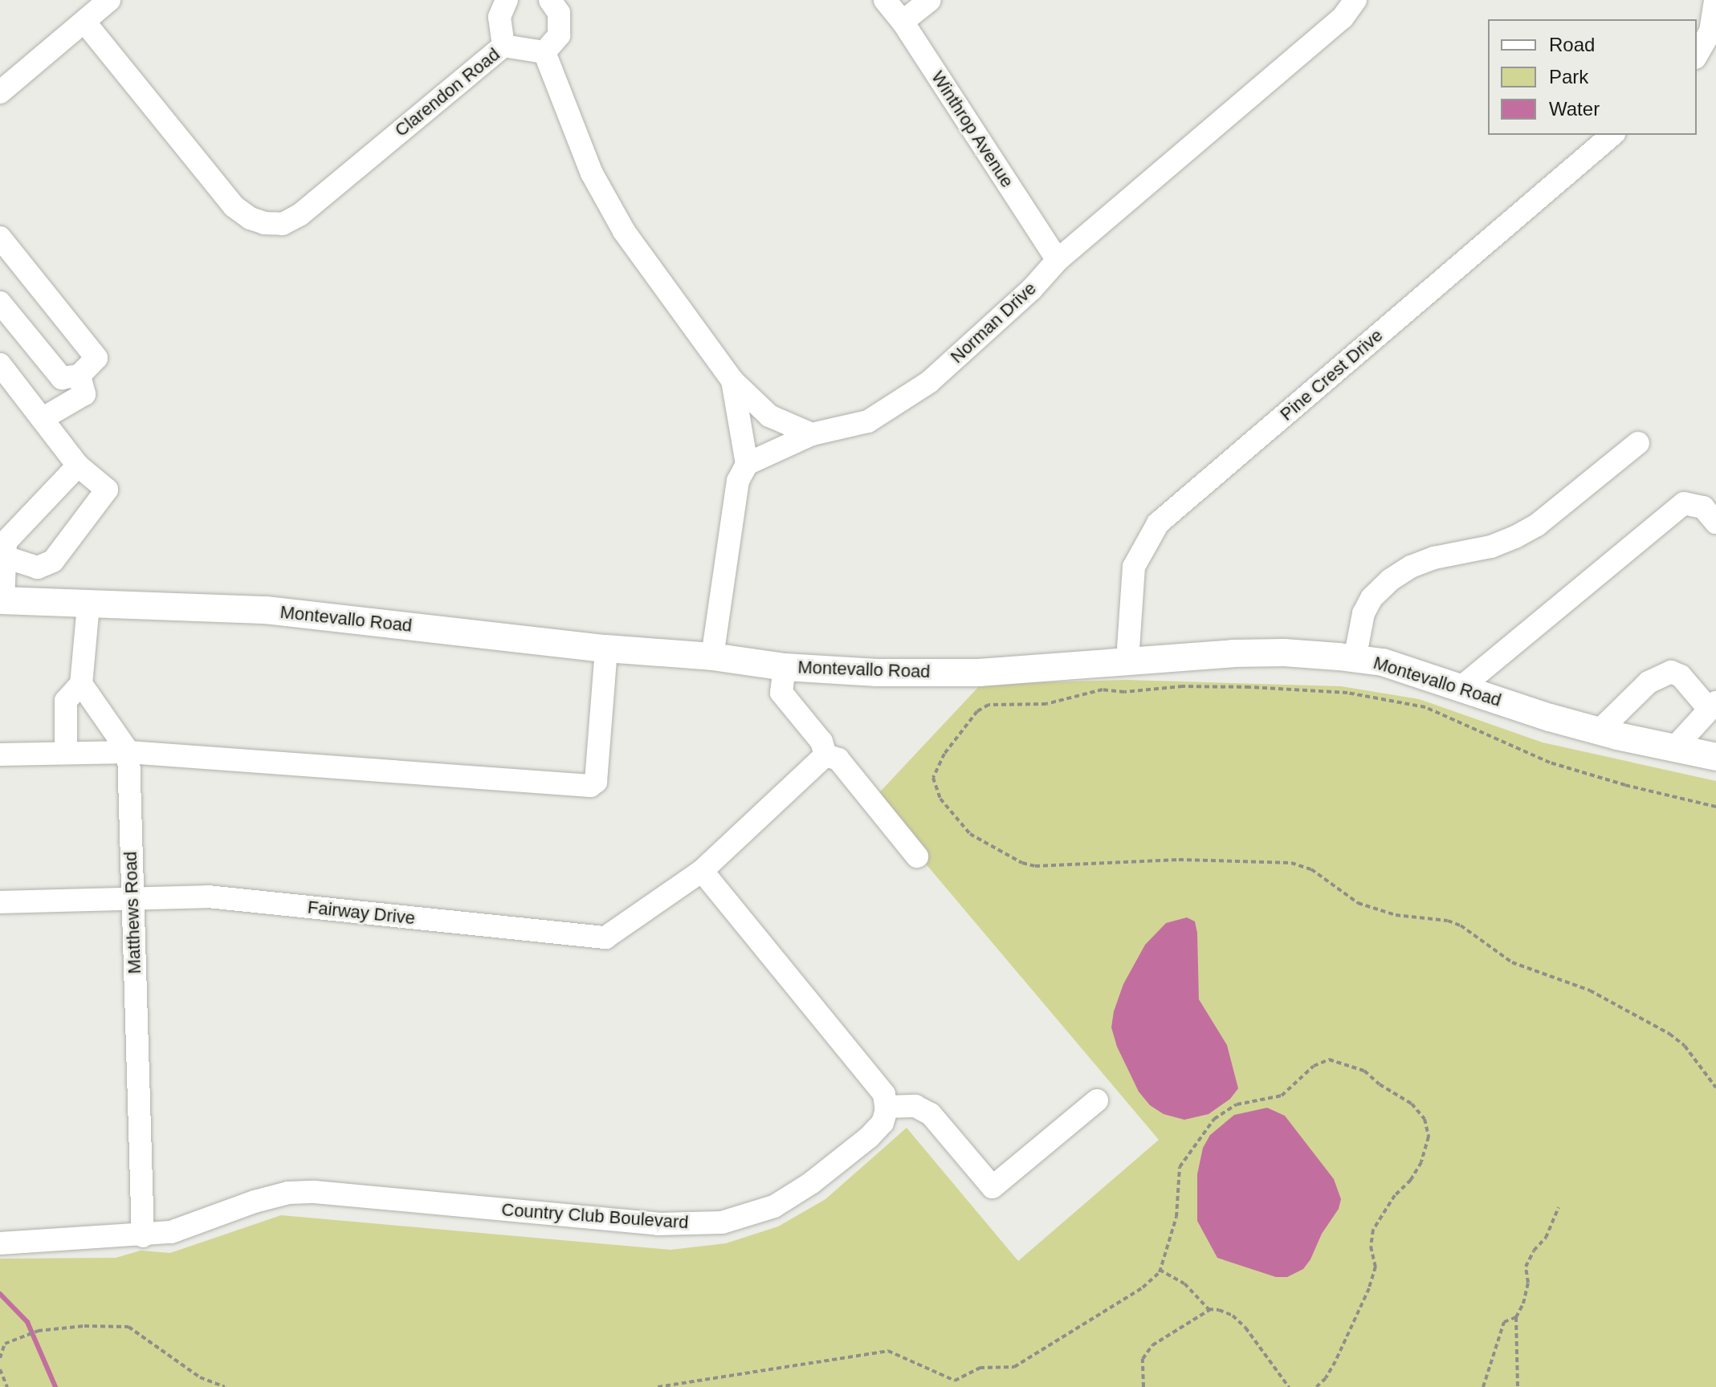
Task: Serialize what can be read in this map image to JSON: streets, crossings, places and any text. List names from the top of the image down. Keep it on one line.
{"streets":{"main road":["Montevallo Road"],"street":["Clarendon Road","Winthrop Avenue","Norman Drive","Pine Crest Drive","Matthews Road","Fairway Drive","Country Club Boulevard"]},"crossings":[["Winthrop Avenue","Norman Drive"],["Pine Crest Drive","Montevallo Road"],["Matthews Road","Fairway Drive"],["Matthews Road","Country Club Boulevard"]],"legend":["Road","Park","Water"]}
